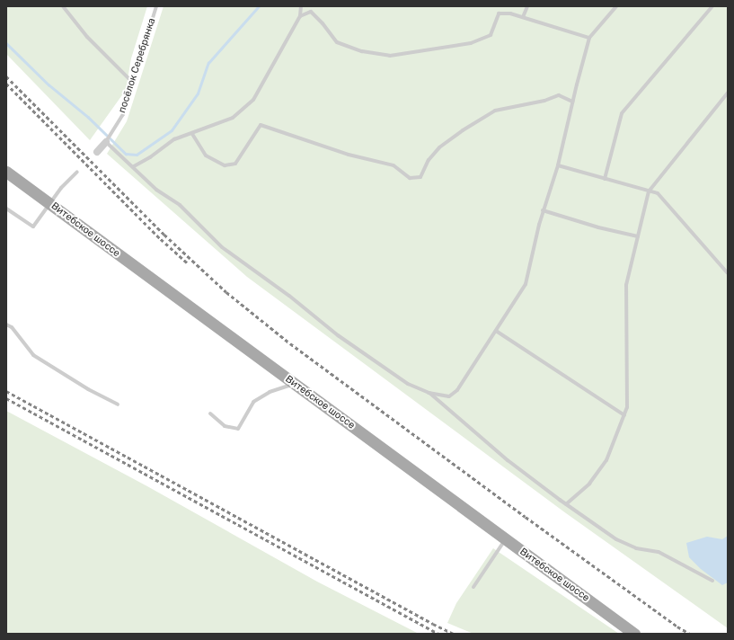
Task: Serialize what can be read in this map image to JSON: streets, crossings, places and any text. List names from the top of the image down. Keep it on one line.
{"streets":{"main road":["Витебское шоссе"],"lane":["посёлок Серебрянка"]}}
